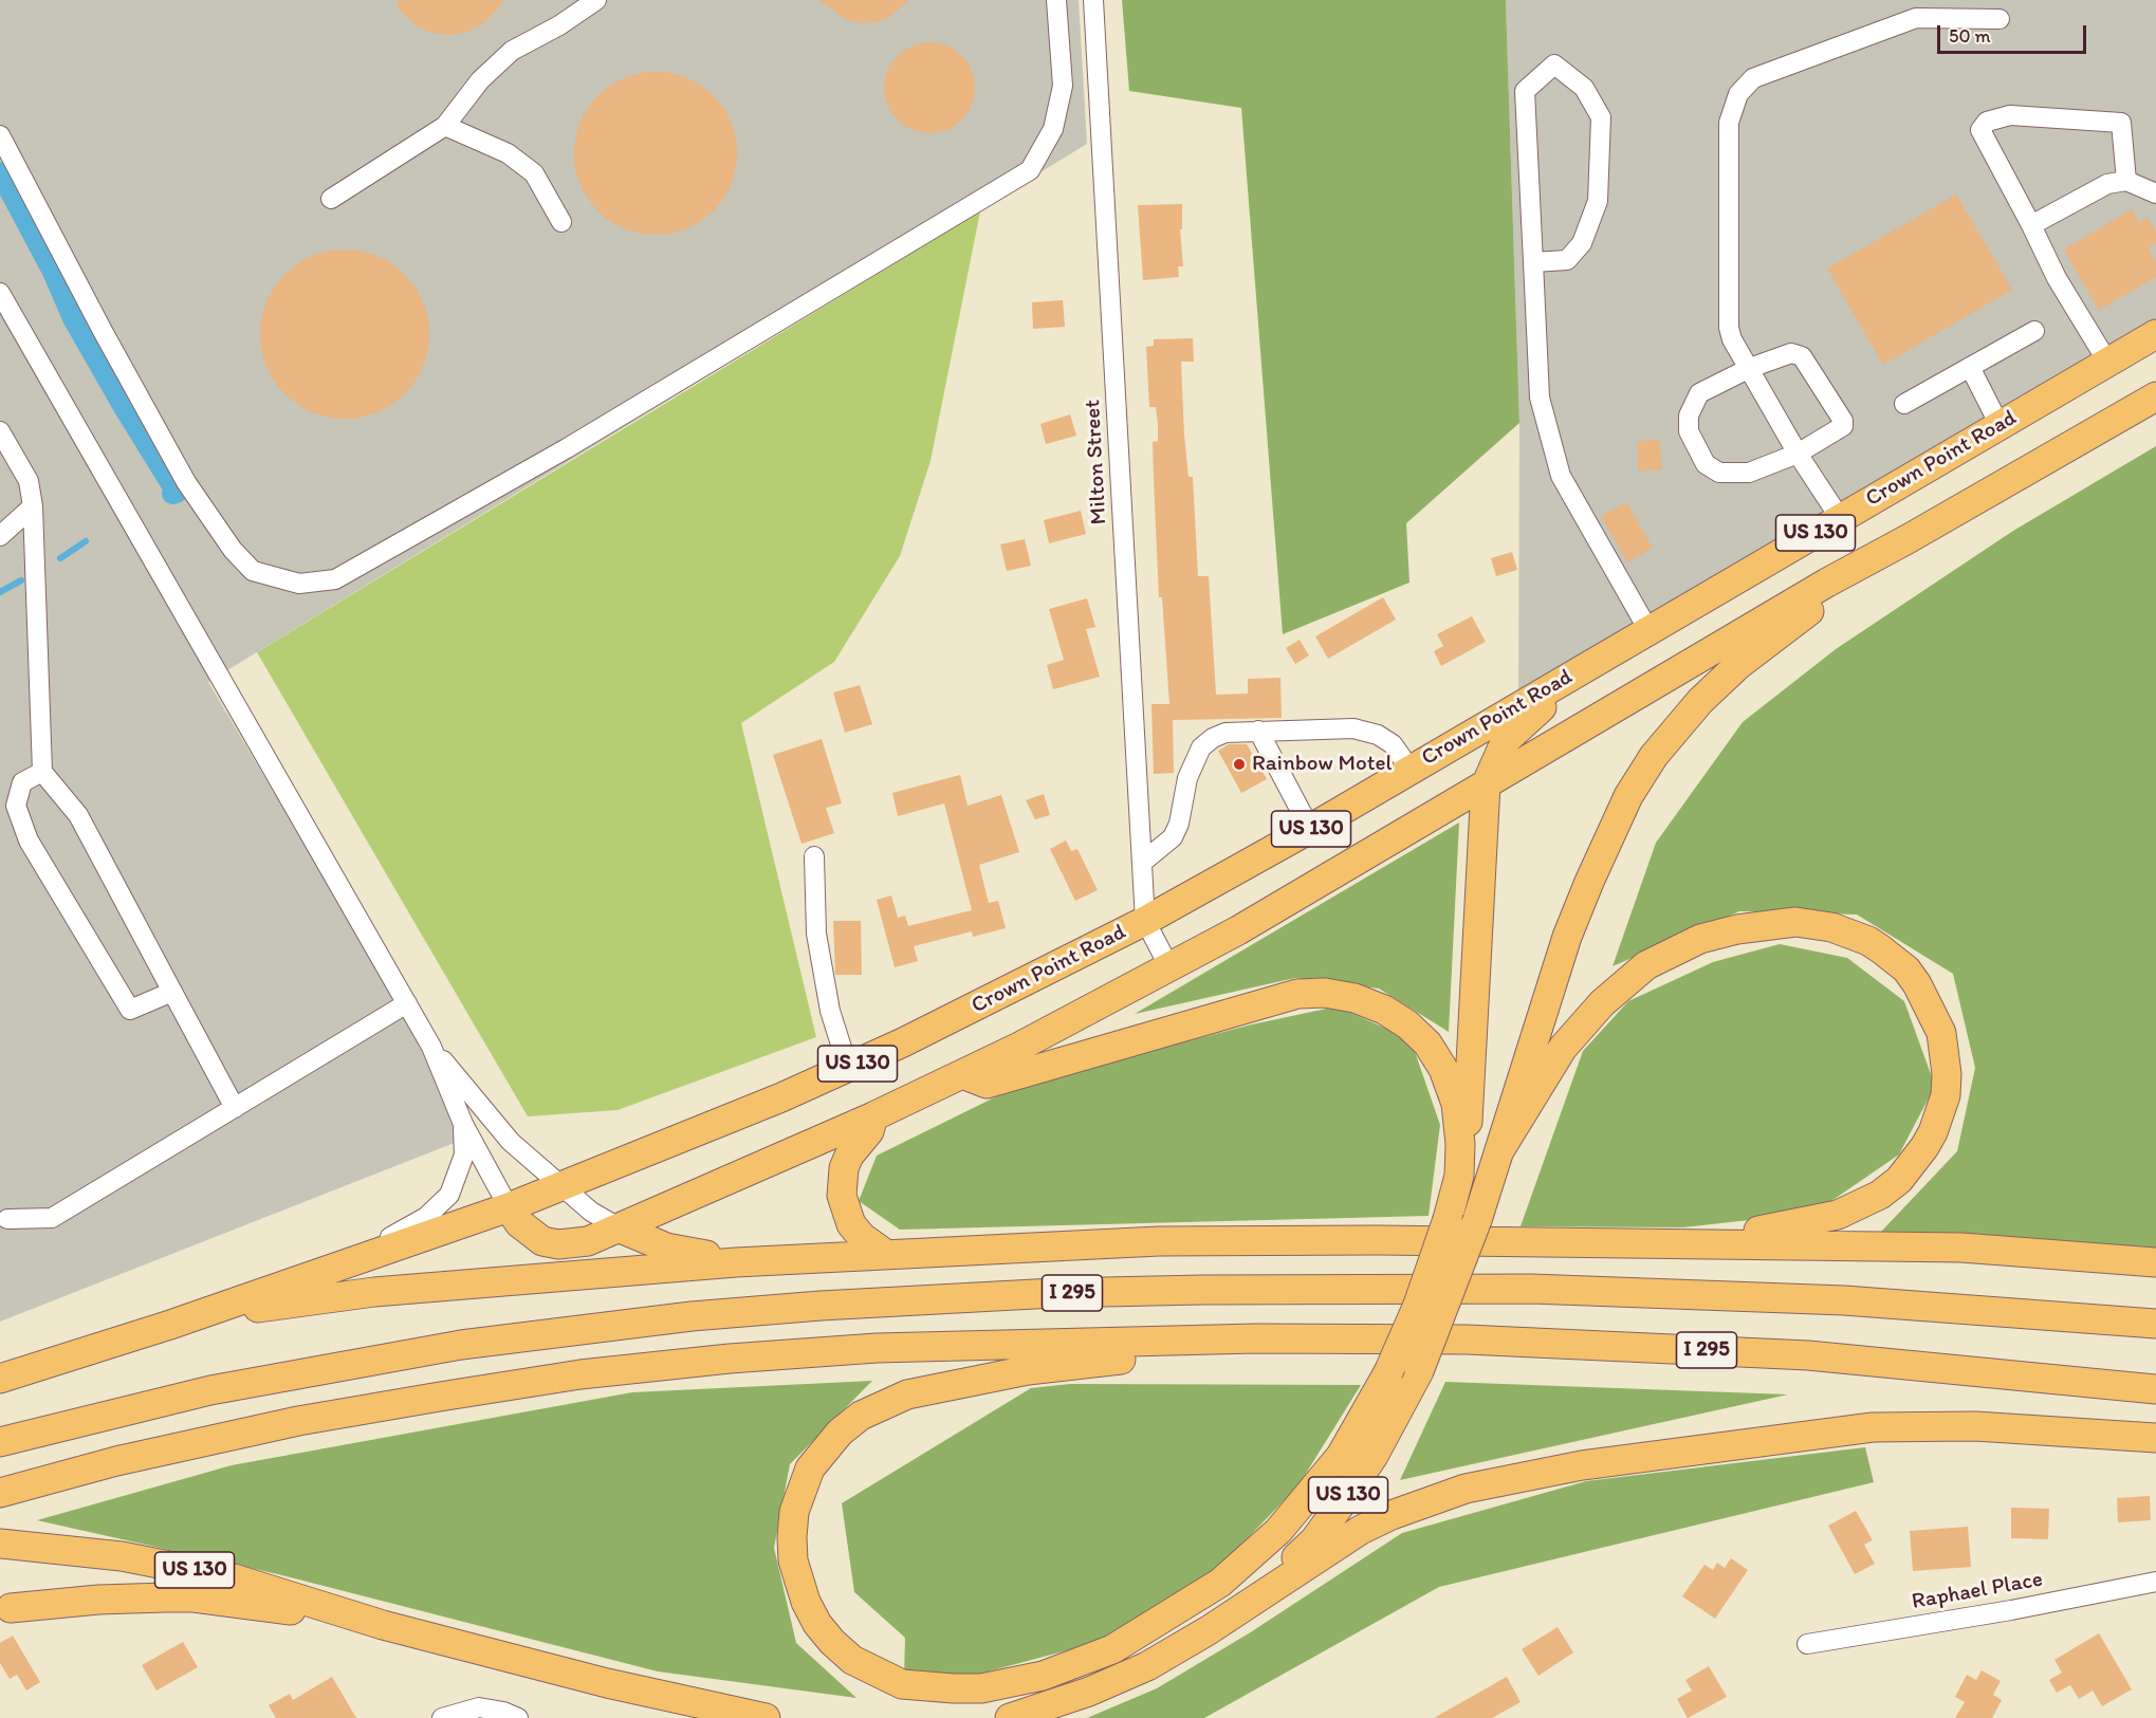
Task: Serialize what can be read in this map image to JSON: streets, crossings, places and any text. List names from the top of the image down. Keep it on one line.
{"streets":{"highway":["Crown Point Road","US 130","I 295"],"street":["Milton Street","Raphael Place"]},"crossings":[["Crown Point Road","Milton Street"],["Crown Point Road","US 130"]],"places":["Rainbow Motel"],"scale_bar":"50 m"}
